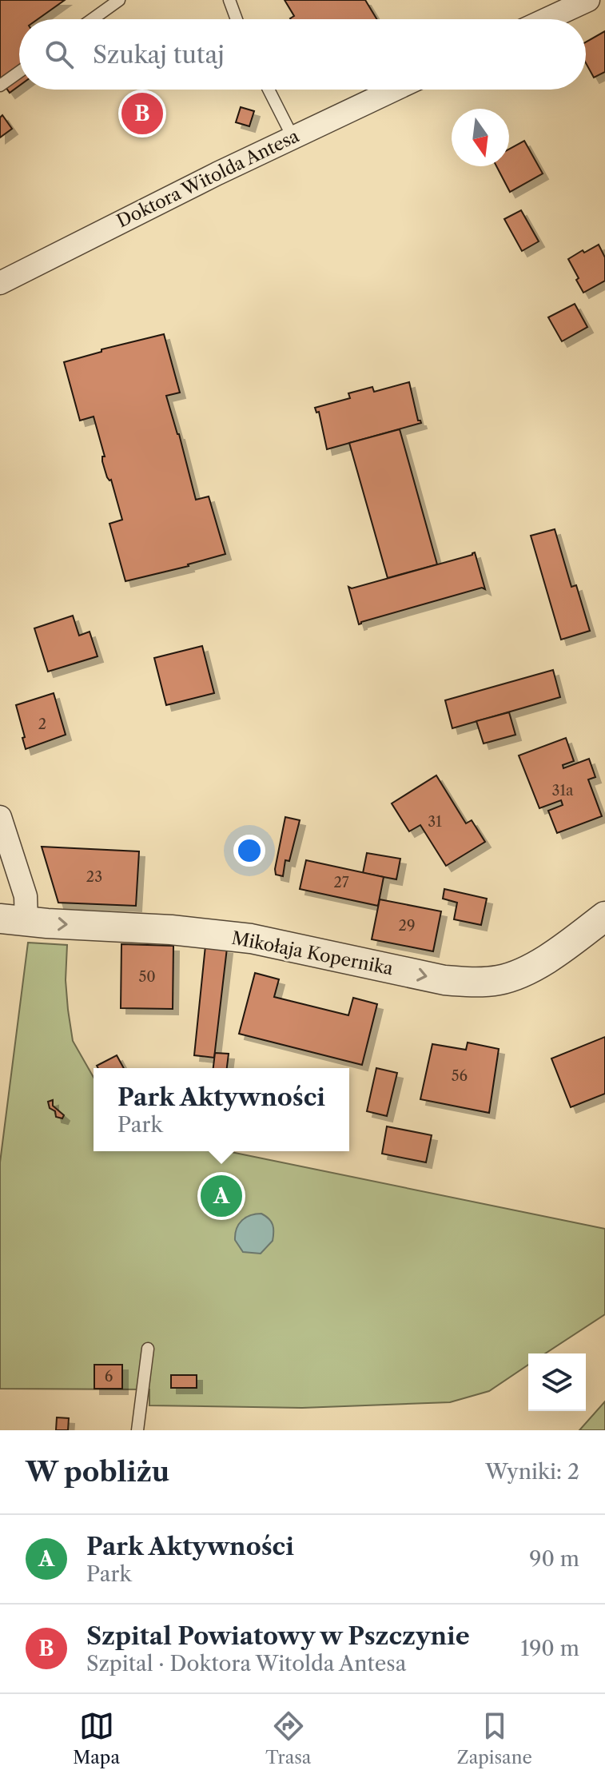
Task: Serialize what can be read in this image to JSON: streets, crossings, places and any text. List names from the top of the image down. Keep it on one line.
{"streets":{"street":["Doktora Witolda Antesa","Mikołaja Kopernika"]},"one_way":["Mikołaja Kopernika"],"house_numbers":["2","31a","31","23","27","29","50","56","6"],"north":"bottom","page":{"search":"Szukaj tutaj","pins":["B","A"],"popup":["Park Aktywności","Park"],"heading":["W pobliżu","Wyniki: 2"],"list":[{"mark":"A","name":"Park Aktywności","note":"Park","value":"90 m"},{"mark":"B","name":"Szpital Powiatowy w Pszczynie","note":"Szpital · Doktora Witolda Antesa","value":"190 m"}],"nav":["Mapa","Trasa","Zapisane"]}}
